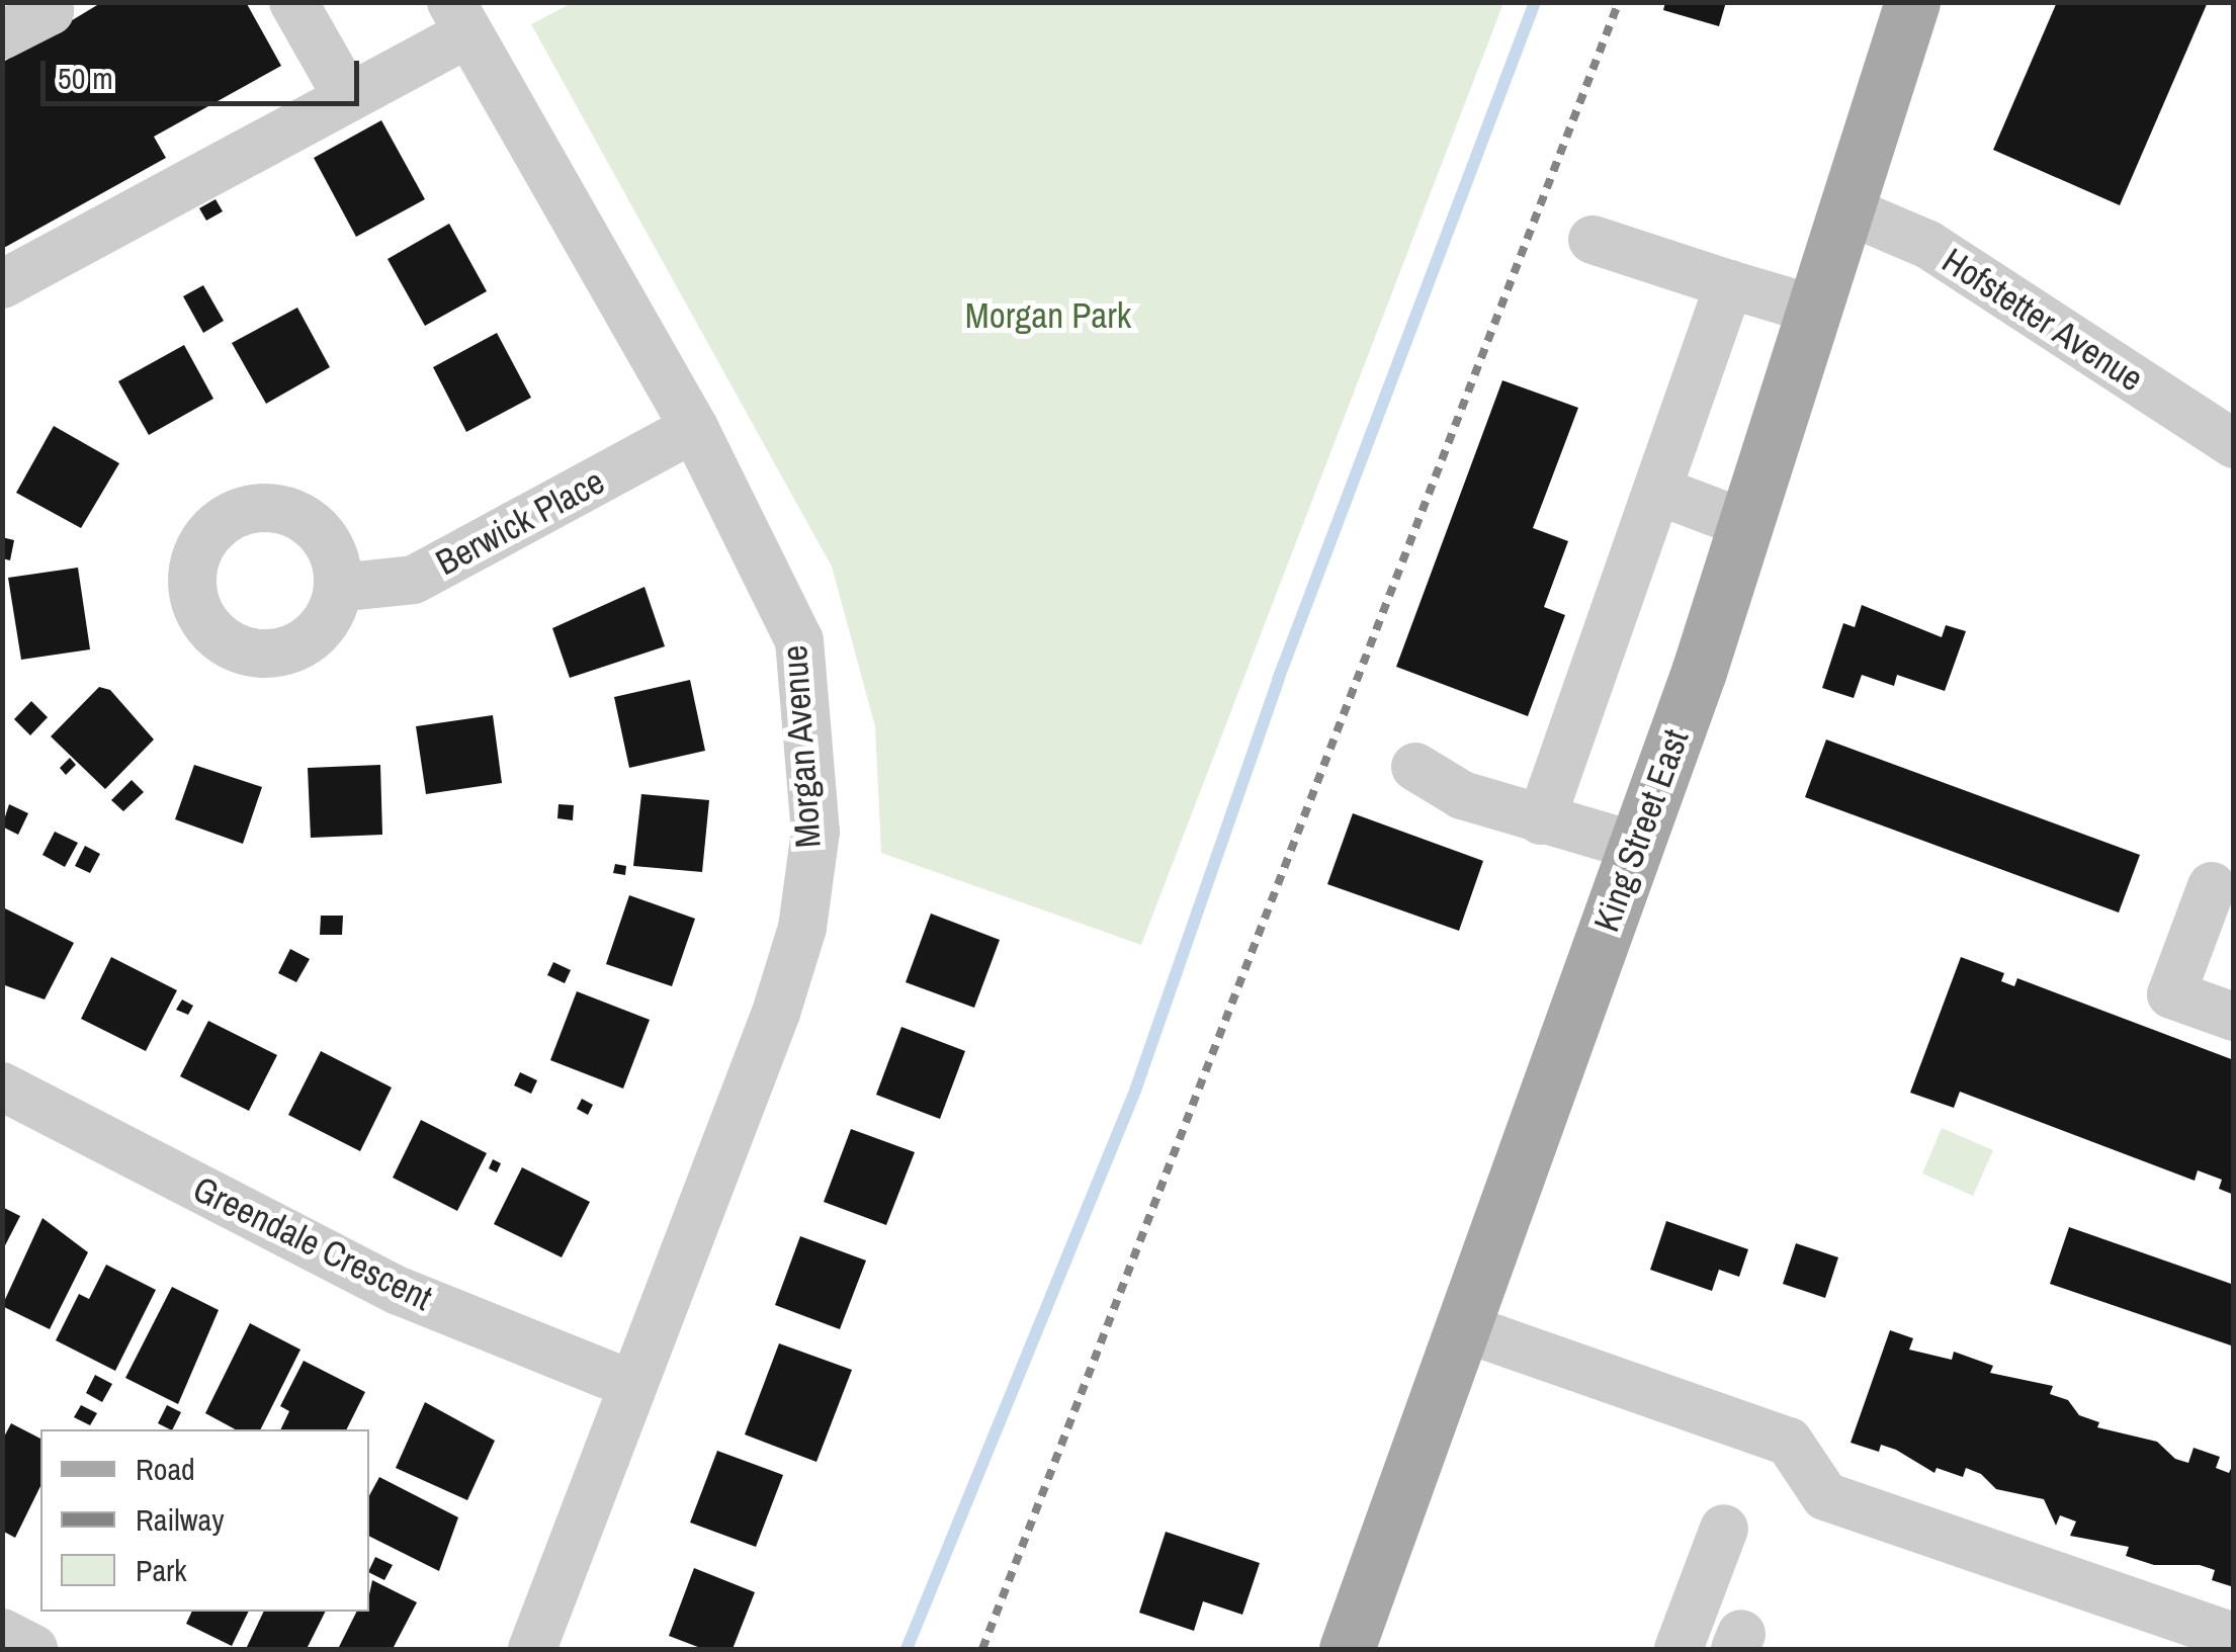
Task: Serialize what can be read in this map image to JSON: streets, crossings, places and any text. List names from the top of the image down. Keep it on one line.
{"streets":{"main road":["King Street East"],"street":["Hofstetter Avenue","Berwick Place","Morgan Avenue","Greendale Crescent"]},"crossings":[["Hofstetter Avenue","King Street East"],["Berwick Place","Morgan Avenue"],["Morgan Avenue","Greendale Crescent"]],"parks":["Morgan Park"],"legend":["Road","Railway","Park"],"scale_bar":"50 m"}
